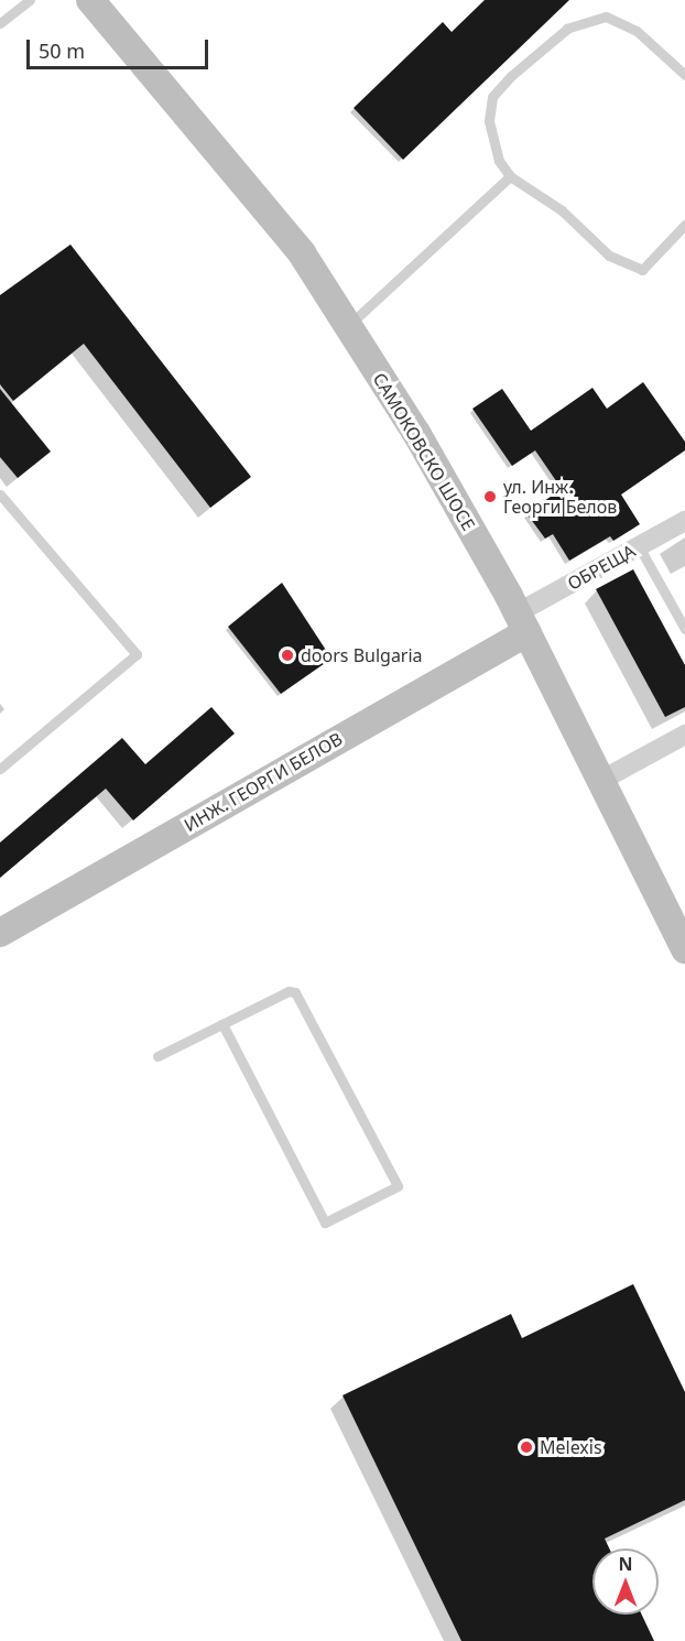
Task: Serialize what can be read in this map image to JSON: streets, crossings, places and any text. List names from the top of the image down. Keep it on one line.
{"streets":{"main road":["САМОКОВСКО ШОСЕ","ИНЖ. ГЕОРГИ БЕЛОВ"],"street":["ОБРЕЩА"]},"crossings":[["САМОКОВСКО ШОСЕ","ОБРЕЩА"],["САМОКОВСКО ШОСЕ","ИНЖ. ГЕОРГИ БЕЛОВ"],["ОБРЕЩА","ИНЖ. ГЕОРГИ БЕЛОВ"]],"places":["ул. Инж. Георги Белов","doors Bulgaria","Мelexis"],"scale_bar":"50 m","north":"top"}
